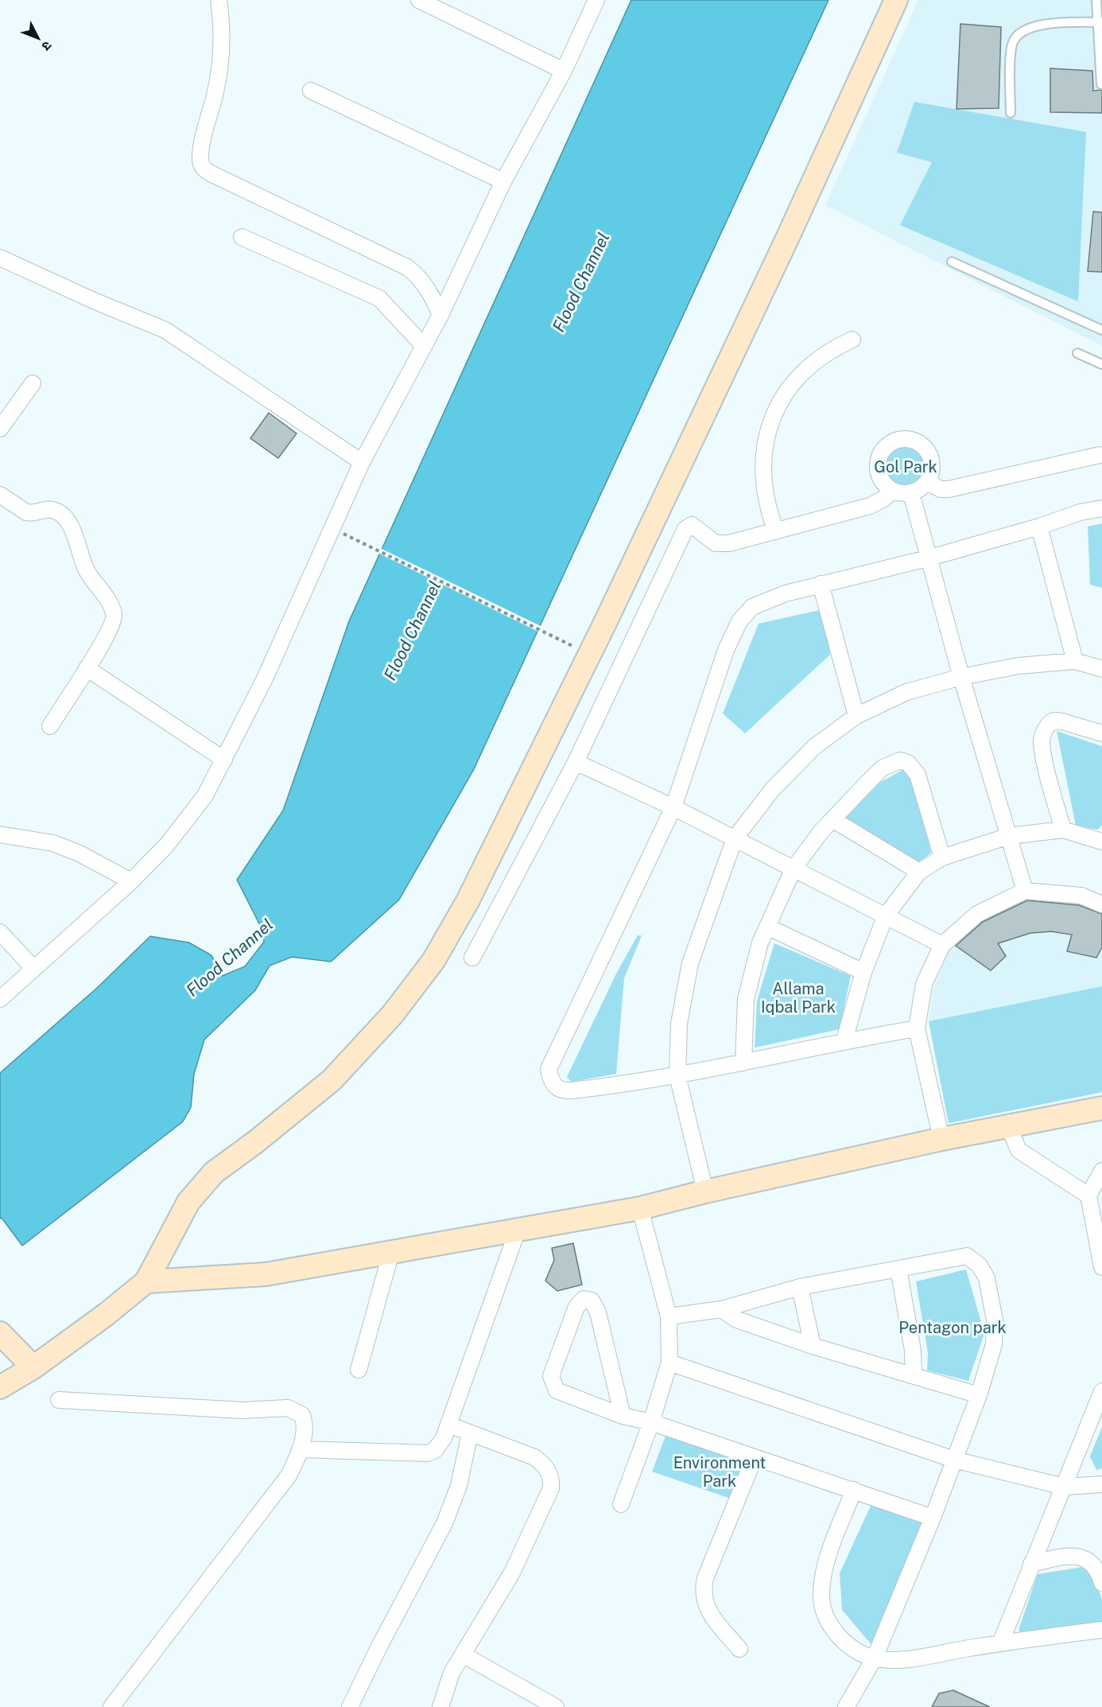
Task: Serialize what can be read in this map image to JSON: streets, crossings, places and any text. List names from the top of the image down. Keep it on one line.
{"water":["Flood Channel"],"parks":["Gol Park","Allama Iqbal Park","Pentagon park","Environment Park"],"north":"bottom right"}
